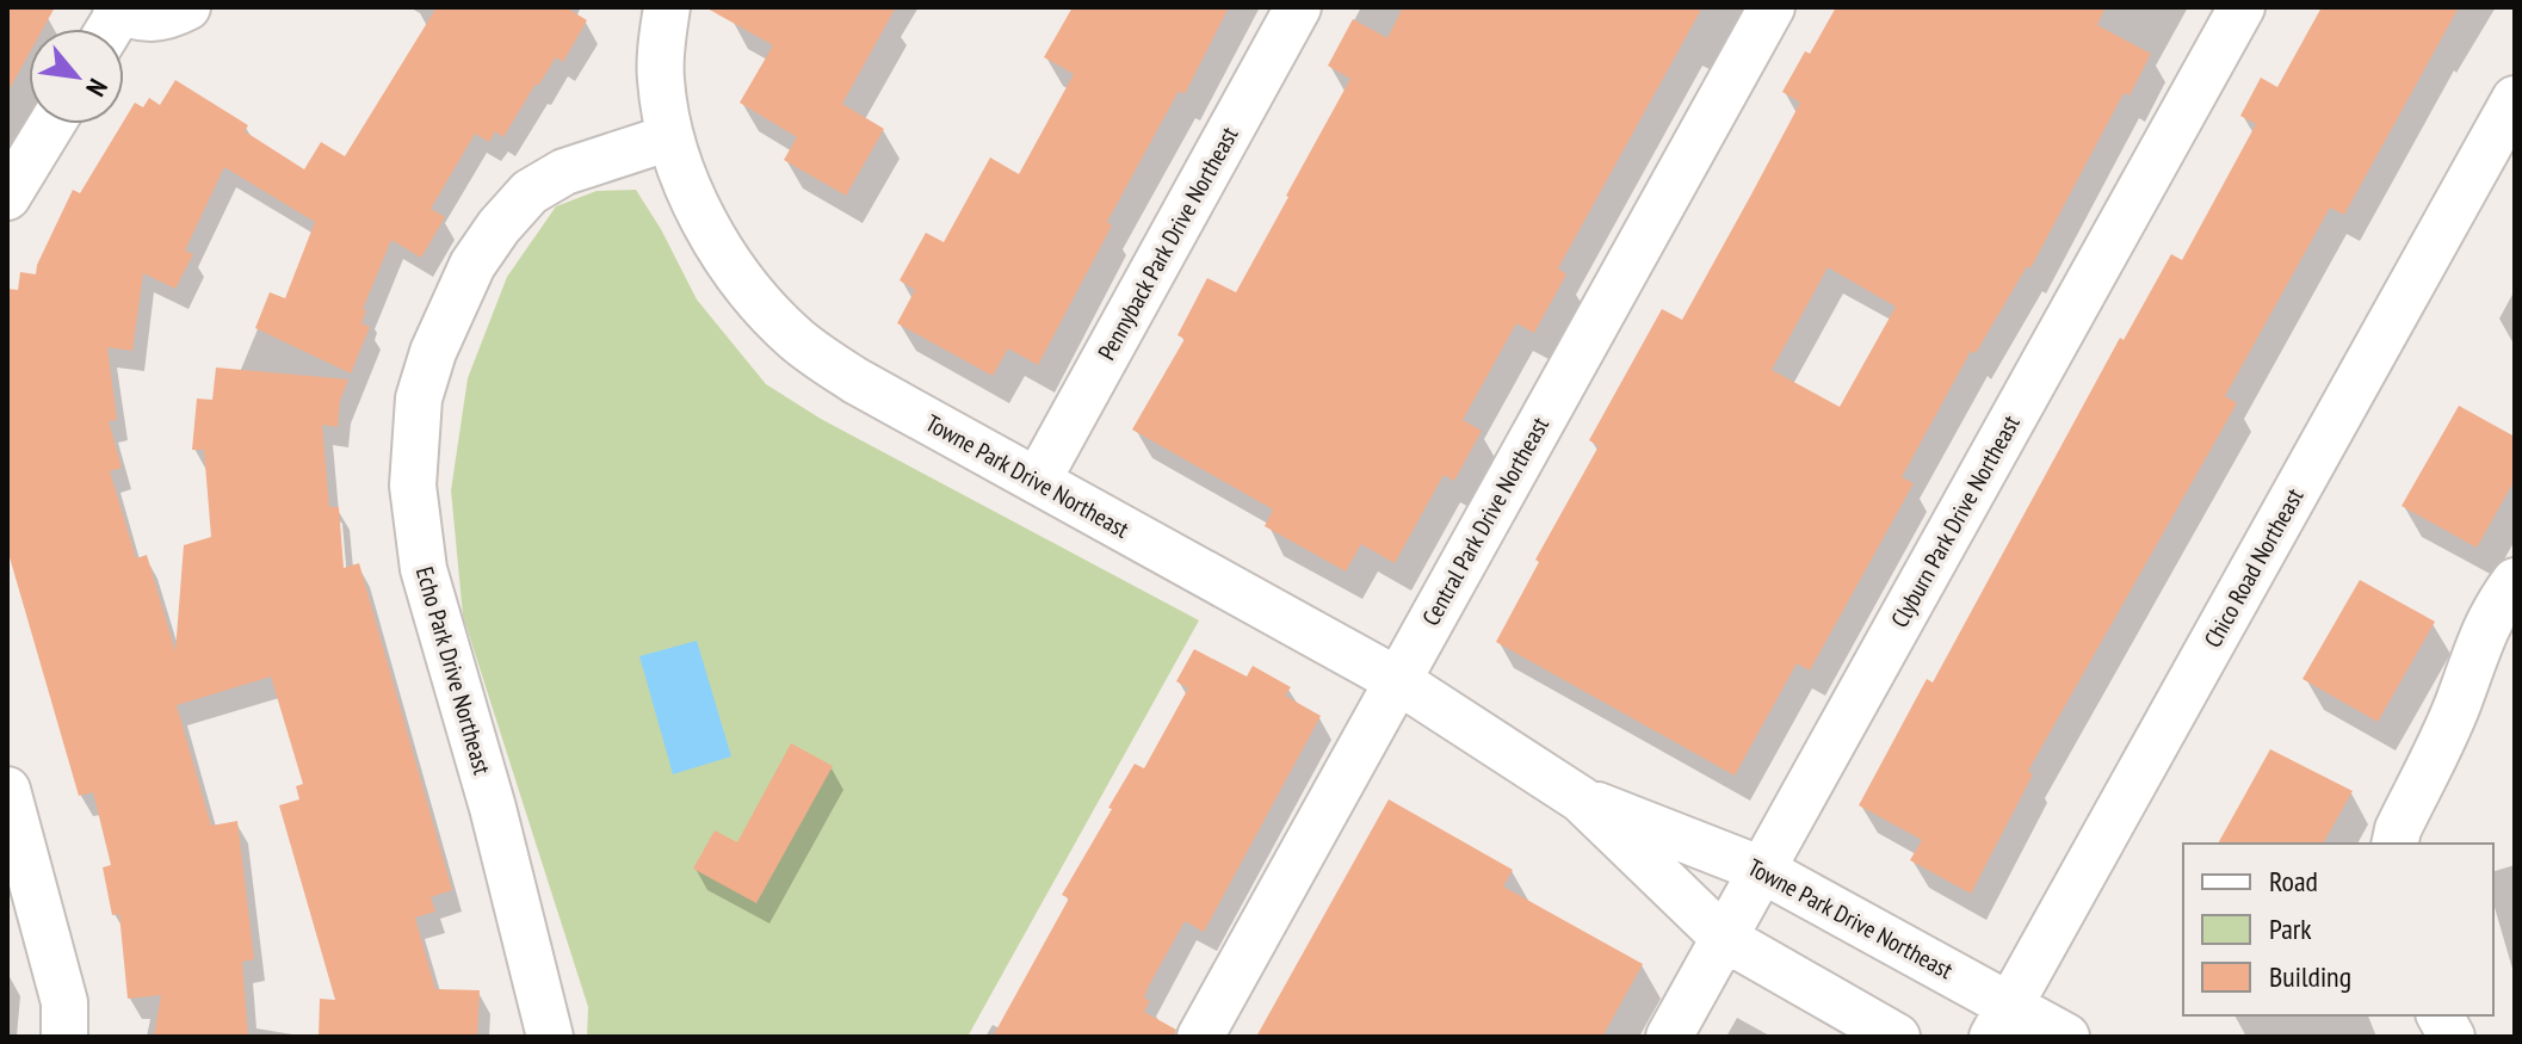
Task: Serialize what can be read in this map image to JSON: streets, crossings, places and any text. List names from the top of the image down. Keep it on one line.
{"streets":{"street":["Pennyback Park Drive Northeast","Towne Park Drive Northeast","Central Park Drive Northeast","Clyburn Park Drive Northeast","Chico Road Northeast","Echo Park Drive Northeast"]},"crossings":[["Pennyback Park Drive Northeast","Towne Park Drive Northeast"],["Towne Park Drive Northeast","Central Park Drive Northeast"],["Towne Park Drive Northeast","Clyburn Park Drive Northeast"],["Towne Park Drive Northeast","Chico Road Northeast"],["Towne Park Drive Northeast","Echo Park Drive Northeast"]],"legend":["Road","Park","Building"],"north":"bottom right"}
